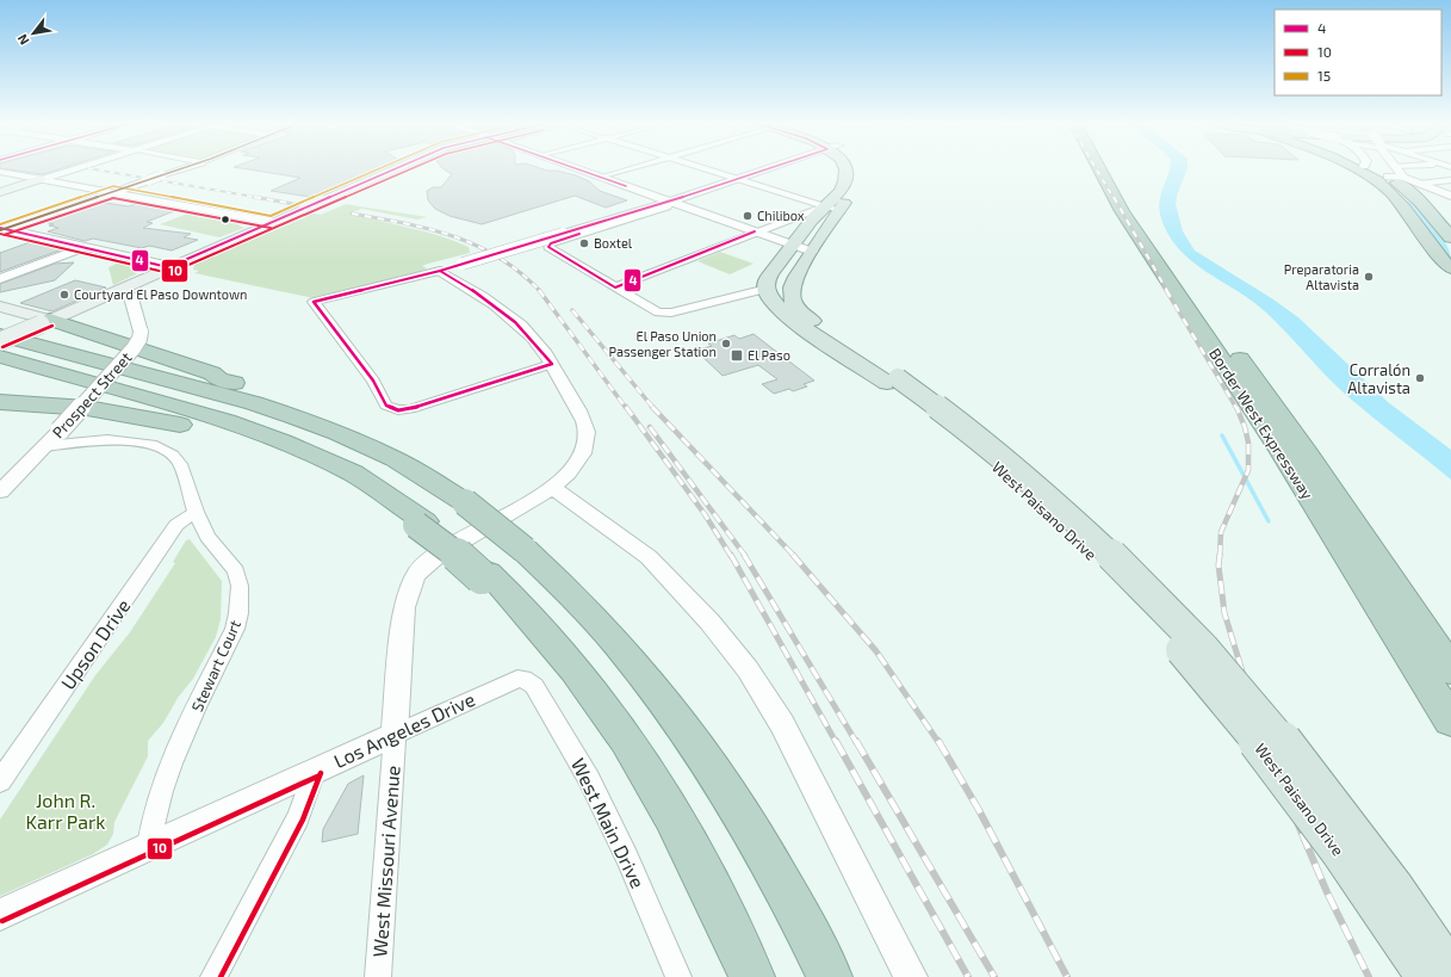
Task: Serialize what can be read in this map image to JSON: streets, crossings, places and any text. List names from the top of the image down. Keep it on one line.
{"streets":{"highway":["Border West Expressway"],"main road":["West Paisano Drive"],"street":["Prospect Street","Upson Drive","Stewart Court","Los Angeles Drive","West Main Drive","West Missouri Avenue"]},"crossings":[["Prospect Street","Stewart Court"],["Upson Drive","Stewart Court"],["Stewart Court","Los Angeles Drive"],["Los Angeles Drive","West Main Drive"],["Los Angeles Drive","West Missouri Avenue"]],"parks":["John R. Karr Park"],"places":{"other":["Chilibox","Boxtel","Preparatoria Altavista","Courtyard El Paso Downtown","El Paso Union Passenger Station","Corralón Altavista"],"transit":["El Paso"]},"lines":["transit line 4","transit line 10","transit line 15"],"legend":["4","10","15"],"north":"bottom left"}
